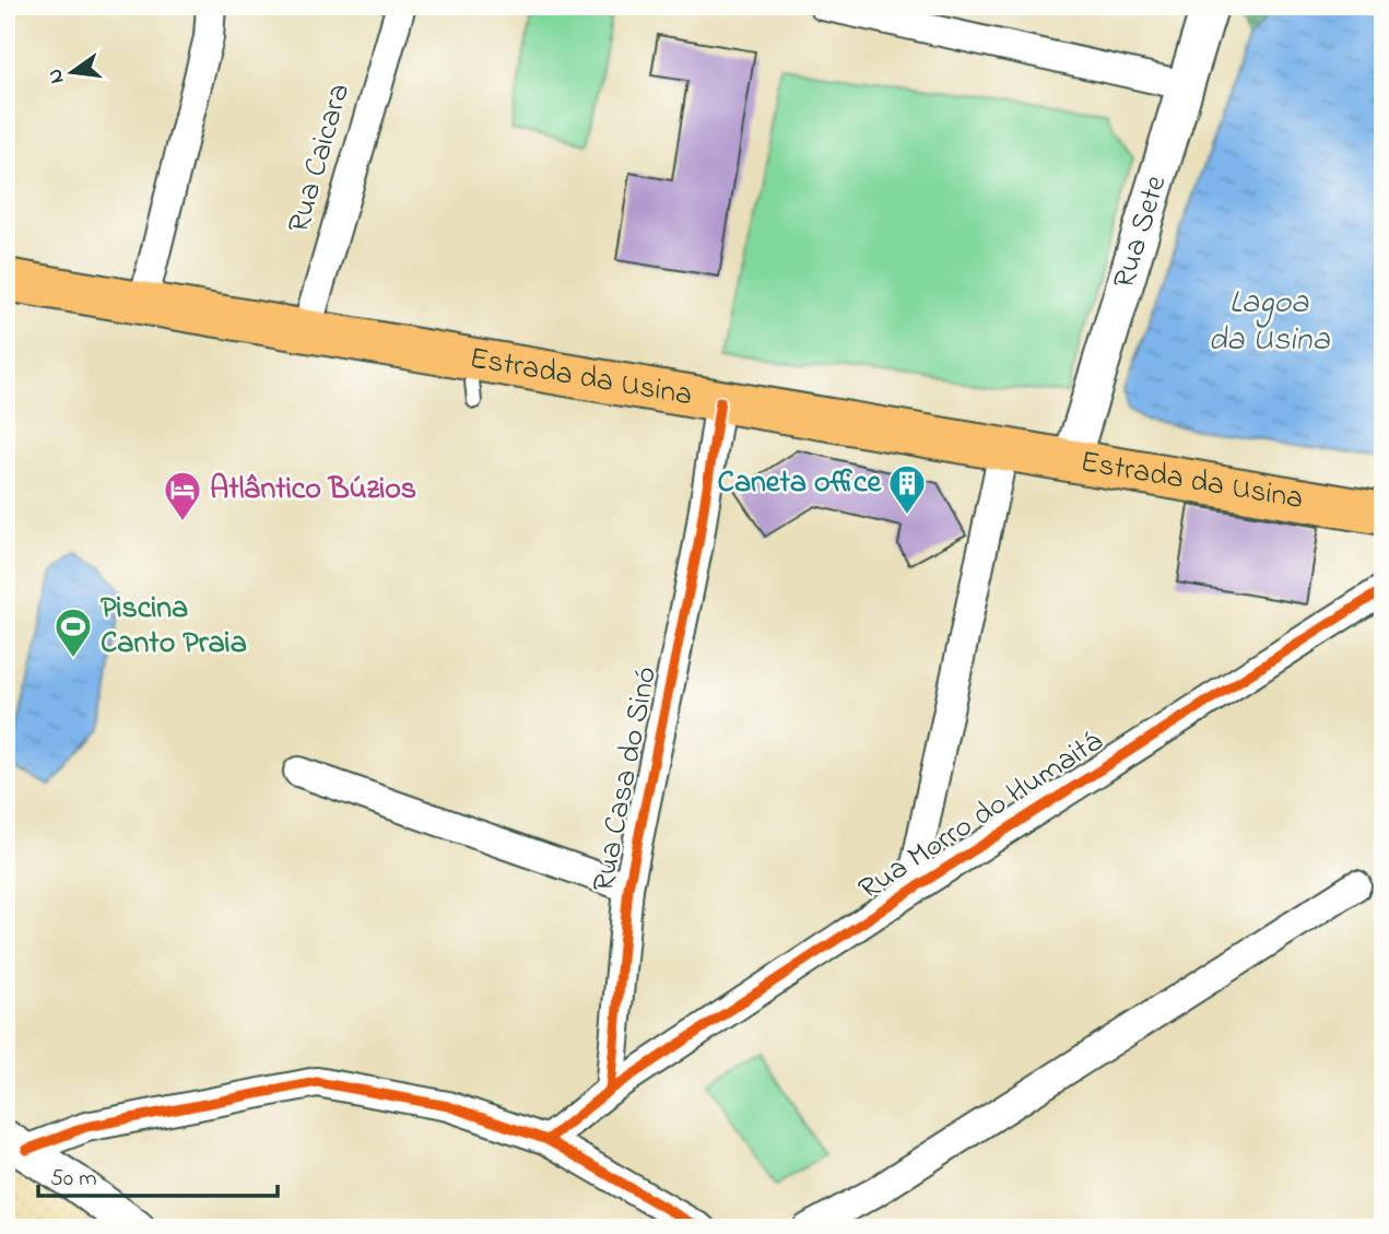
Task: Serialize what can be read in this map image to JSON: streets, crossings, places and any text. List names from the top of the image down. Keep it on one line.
{"streets":{"main road":["Estrada da Usina"],"street":["Rua Caicara","Rua Sete","Rua Casa do Sinó","Rua Morro do Humaitá"]},"crossings":[["Rua Caicara","Estrada da Usina"],["Rua Sete","Estrada da Usina"],["Estrada da Usina","Rua Casa do Sinó"],["Rua Casa do Sinó","Rua Morro do Humaitá"]],"water":["Lagoa da Usina"],"places":{"building":["Caneta office"],"hotel":["Atlântico Búzios"],"sports":["Piscina Canto Praia"]},"scale_bar":"50 m","north":"left"}
